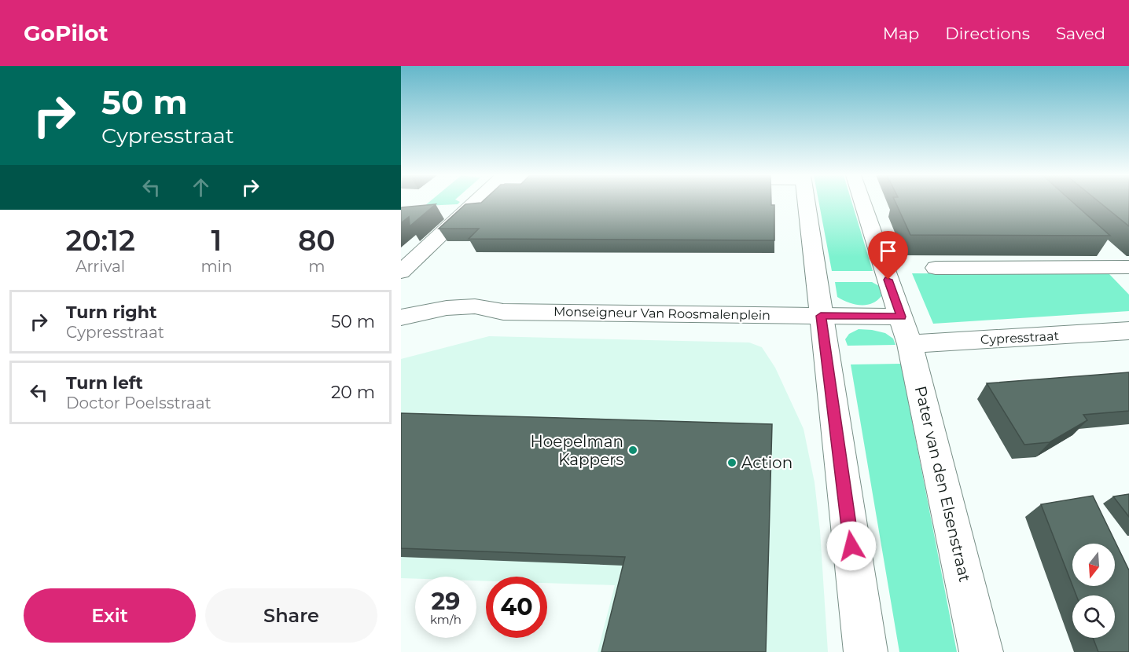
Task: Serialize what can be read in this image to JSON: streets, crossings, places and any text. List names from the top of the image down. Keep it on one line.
{"streets":{"street":["Monseigneur Van Roosmalenplein","Cypresstraat","Pater van den Elsenstraat"]},"crossings":[["Monseigneur Van Roosmalenplein","Cypresstraat"],["Cypresstraat","Pater van den Elsenstraat"]],"places":["Hoepelman Kappers","Action"],"north":"bottom","page":{"header":"GoPilot","nav":["Map","Directions","Saved"],"turn":["50 m","Cypresstraat"],"eta":["20:12","Arrival","1","min","80","m"],"list":[{"name":"Turn right","note":"Cypresstraat","value":"50 m"},{"name":"Turn left","note":"Doctor Poelsstraat","value":"20 m"}],"speed":"29 km/h","limit":"40","buttons":["Exit","Share"]}}
